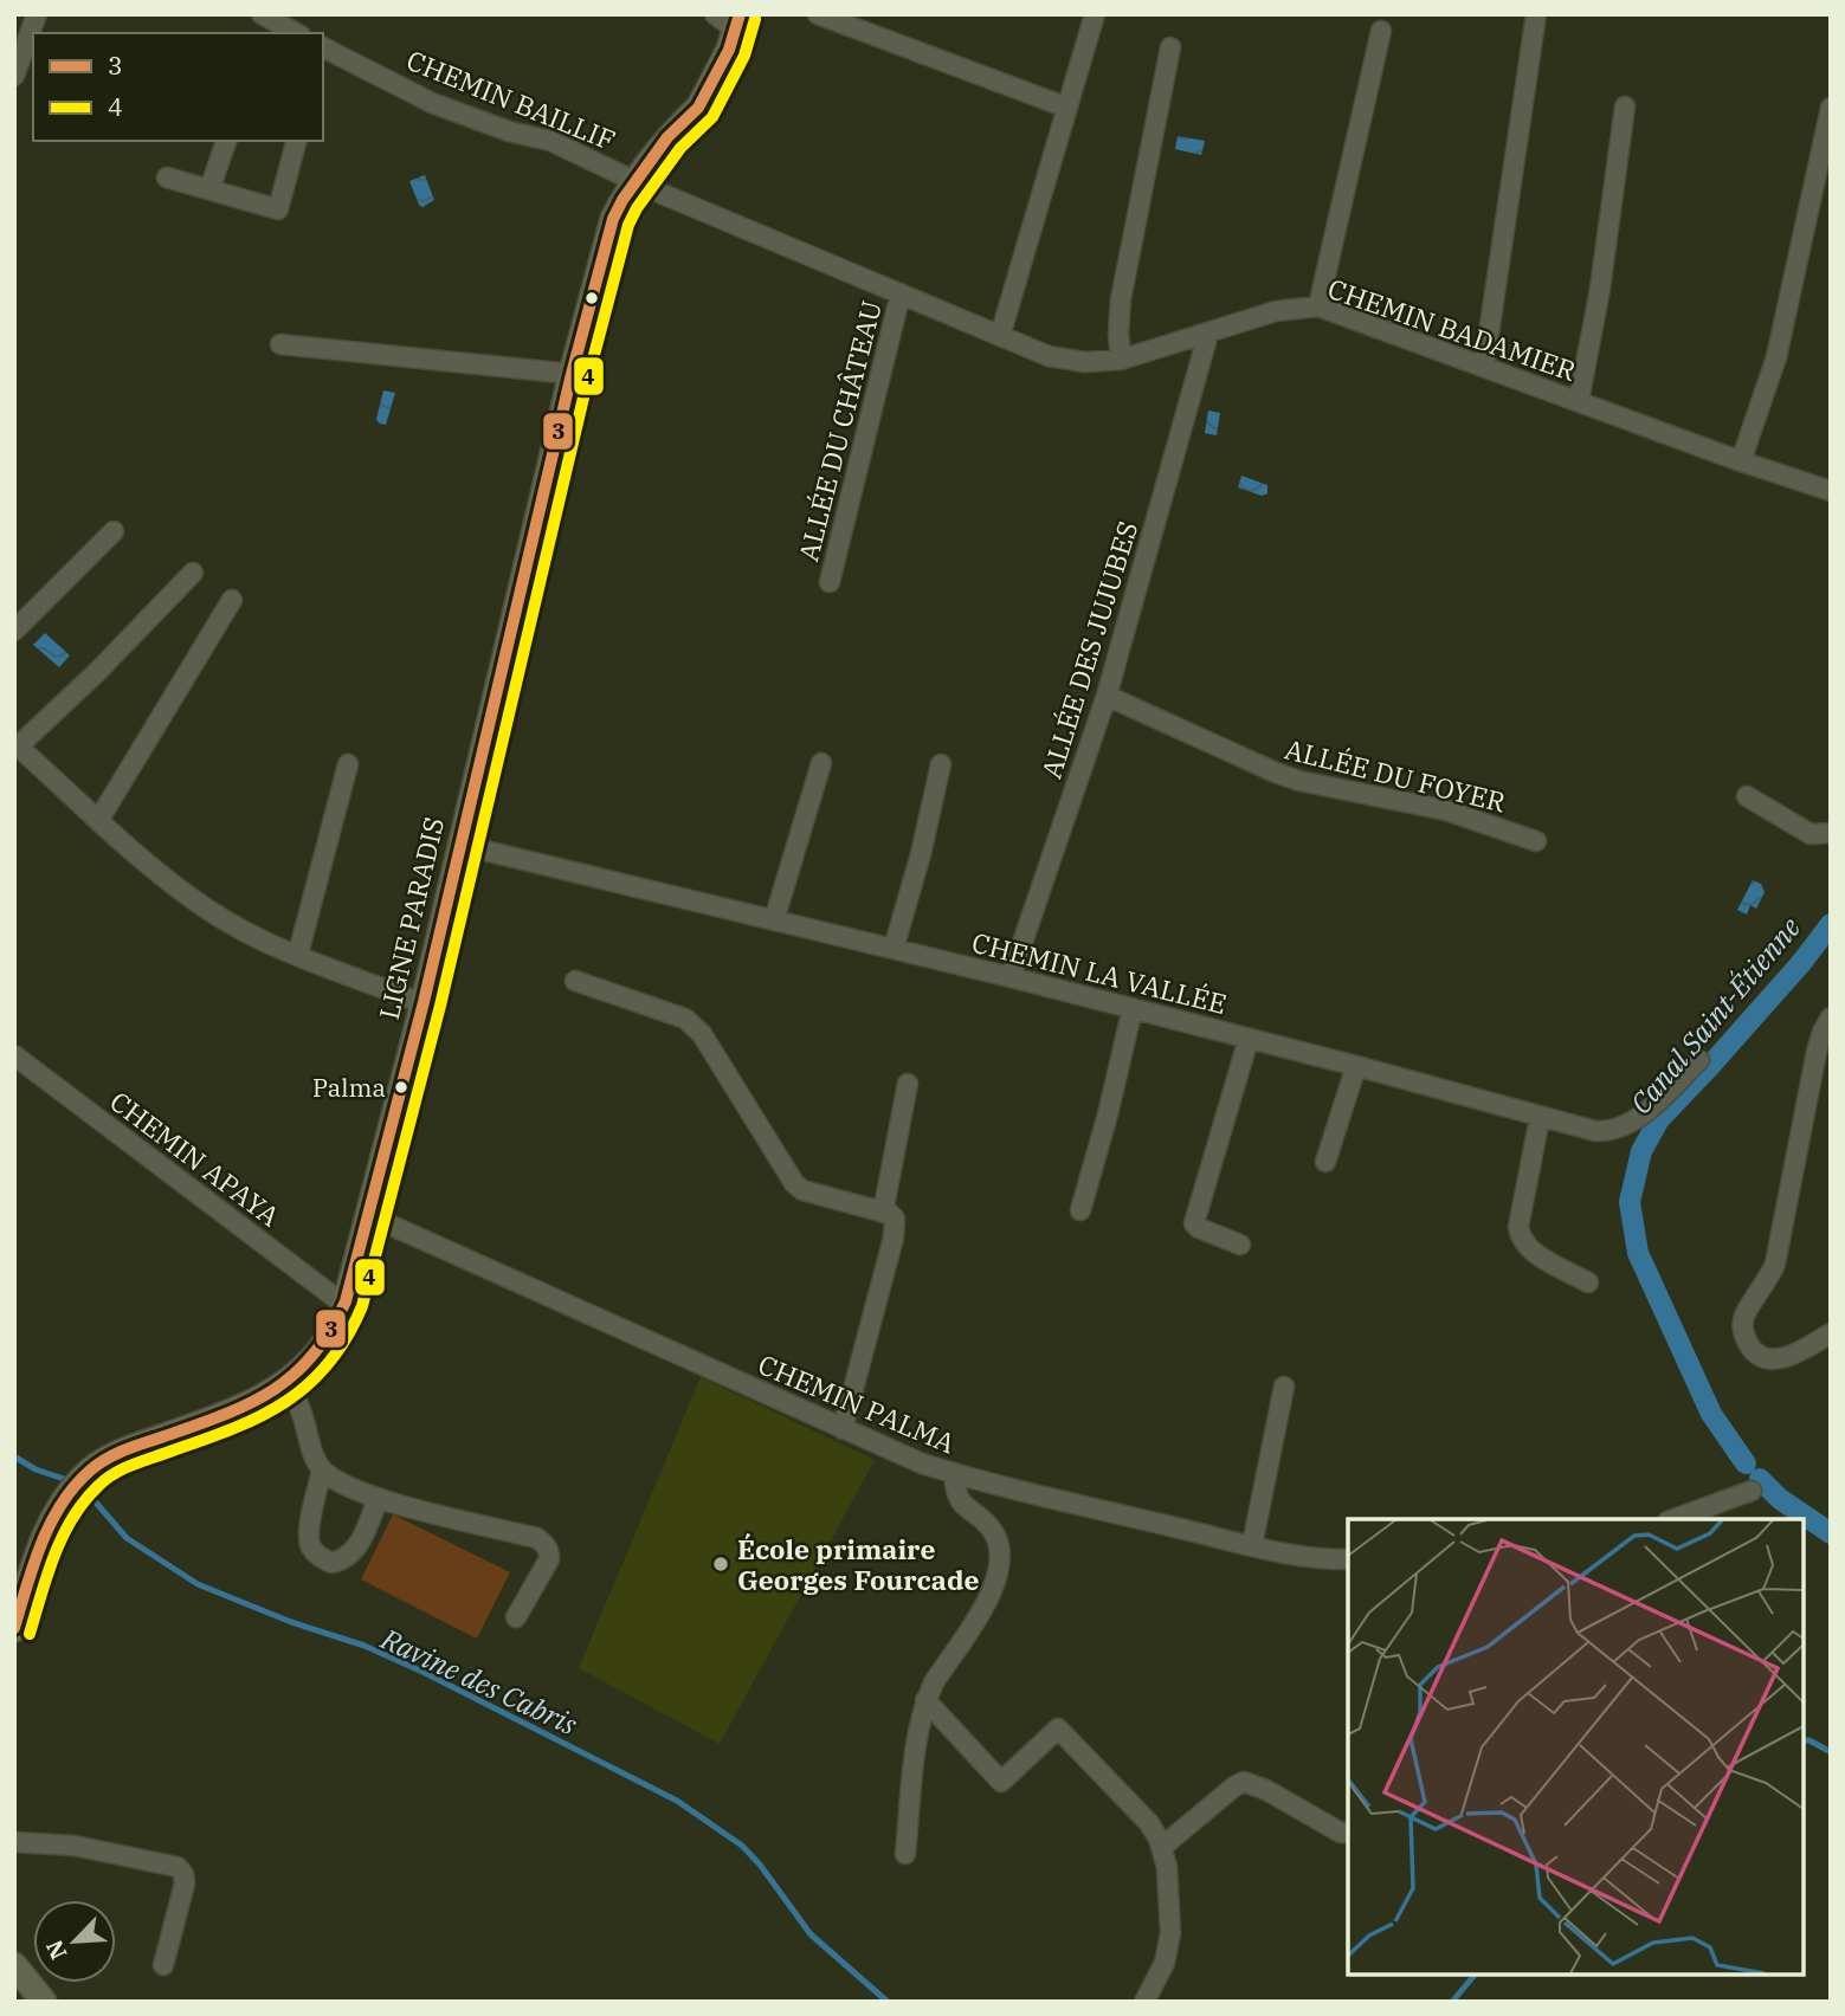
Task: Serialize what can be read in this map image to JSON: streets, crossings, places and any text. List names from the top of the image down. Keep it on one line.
{"streets":{"main road":["LIGNE PARADIS"],"street":["CHEMIN BAILLIF","CHEMIN BADAMIER","ALLÉE DU CHÂTEAU","ALLÉE DES JUJUBES","ALLÉE DU FOYER","CHEMIN LA VALLÉE","CHEMIN APAYA","CHEMIN PALMA"]},"crossings":[["CHEMIN BAILLIF","CHEMIN BADAMIER"],["CHEMIN BAILLIF","LIGNE PARADIS"],["CHEMIN BADAMIER","ALLÉE DU CHÂTEAU"],["CHEMIN BADAMIER","ALLÉE DES JUJUBES"],["CHEMIN BADAMIER","LIGNE PARADIS"],["ALLÉE DES JUJUBES","ALLÉE DU FOYER"],["ALLÉE DES JUJUBES","CHEMIN LA VALLÉE"],["LIGNE PARADIS","CHEMIN LA VALLÉE"],["LIGNE PARADIS","CHEMIN APAYA"],["LIGNE PARADIS","CHEMIN PALMA"]],"water":["Canal Saint-Étienne","Ravine des Cabris"],"places":["Palma","École primaire Georges Fourcade"],"lines":["transit line 3","transit line 4"],"legend":["3","4"],"north":"bottom left"}
